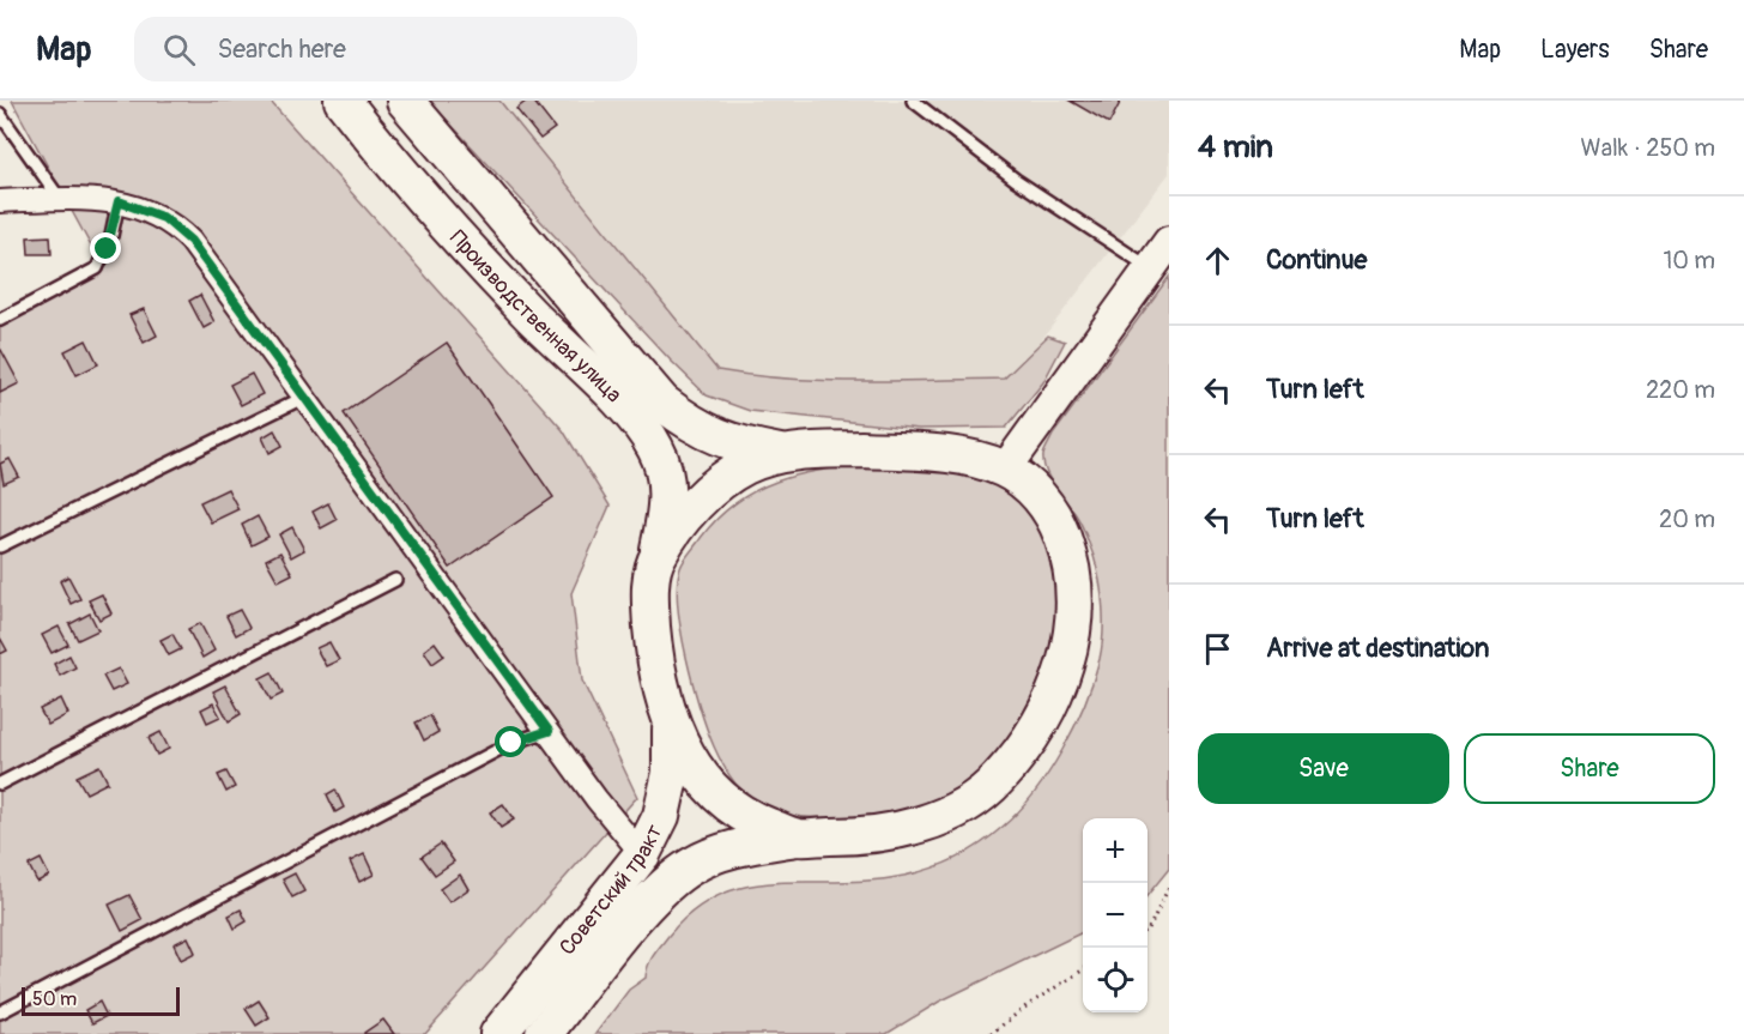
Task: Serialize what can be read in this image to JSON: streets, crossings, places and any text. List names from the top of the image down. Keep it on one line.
{"streets":{"highway":["Производственная улица","Советский тракт"]},"crossings":[["Производственная улица","Советский тракт"]],"scale_bar":"50 m","page":{"header":"Map","search":"Search here","nav":["Map","Layers","Share"],"heading":["4 min","Walk · 250 m"],"list":[["Continue","10 m"],["Turn left","220 m"],["Turn left","20 m"],"Arrive at destination"],"buttons":["Save","Share"],"map_buttons":["+","−"],"scale":"50 m"}}
